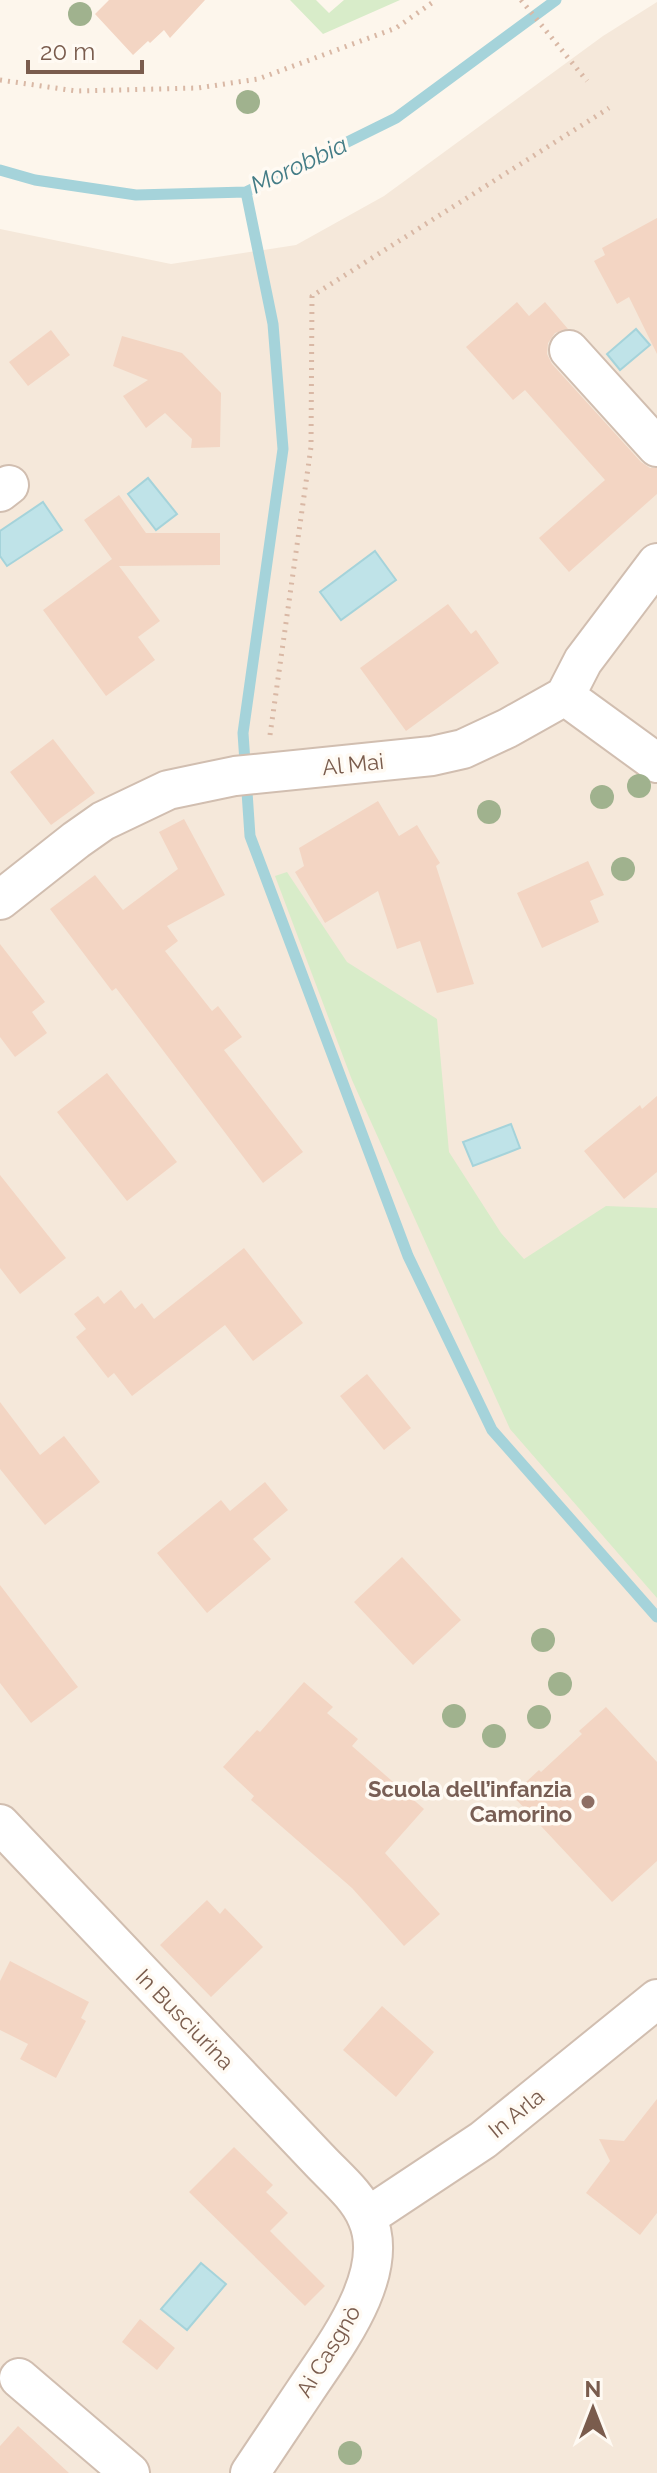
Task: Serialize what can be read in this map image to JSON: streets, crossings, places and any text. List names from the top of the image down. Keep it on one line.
{"streets":{"street":["Al Mai","In Busciurina","In Arla","Ai Casgnò"]},"crossings":[["In Busciurina","In Arla"],["In Busciurina","Ai Casgnò"],["In Arla","Ai Casgnò"]],"water":["Morobbia"],"places":["Scuola dell’infanzia Camorino"],"scale_bar":"20 m","north":"top"}
